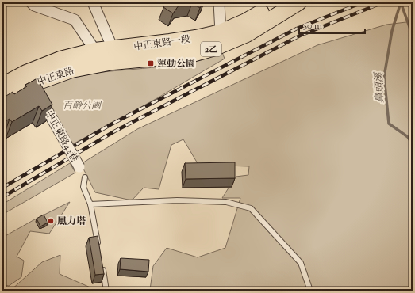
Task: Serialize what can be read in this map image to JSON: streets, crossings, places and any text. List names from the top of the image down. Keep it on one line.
{"streets":{"main road":["中正東路一段","2乙","中正東路"],"street":["中正東路42巷"]},"crossings":[["中正東路一段","中正東路"],["中正東路","中正東路42巷"]],"water":["鼻頭溪"],"parks":["百齡公園"],"places":{"transit":["運動公園"],"other":["風力塔"]},"scale_bar":"50 m"}
